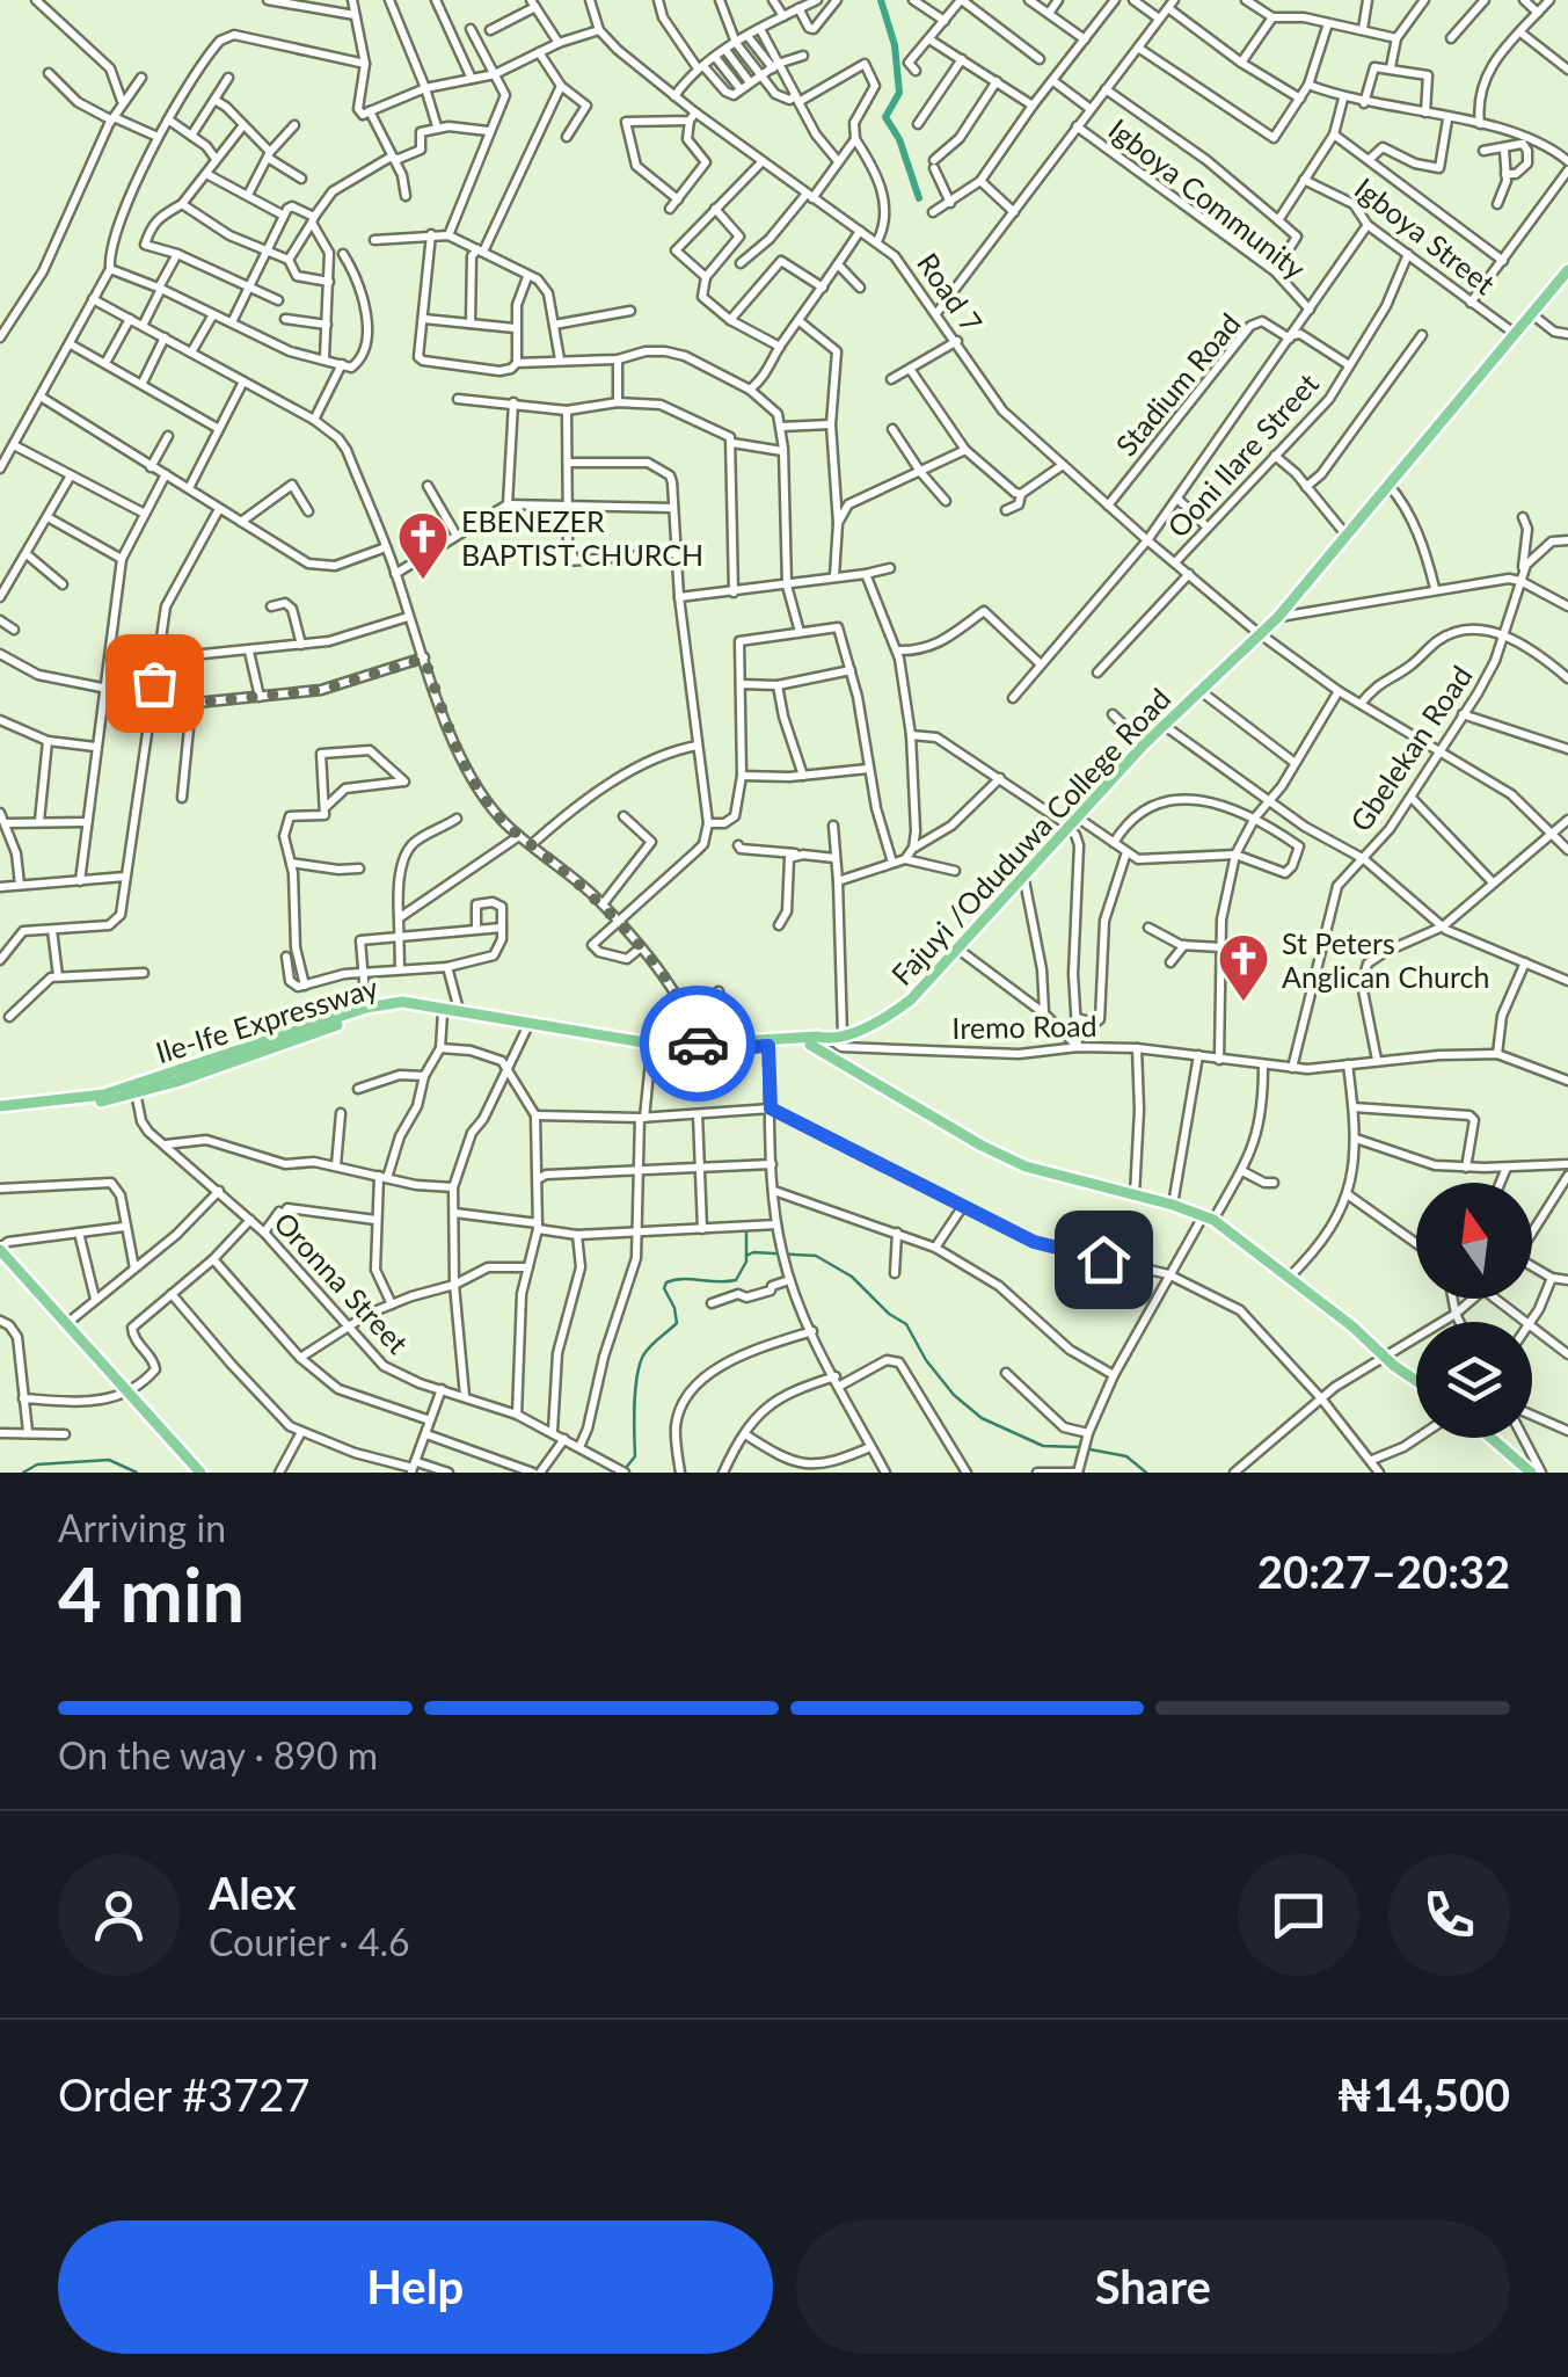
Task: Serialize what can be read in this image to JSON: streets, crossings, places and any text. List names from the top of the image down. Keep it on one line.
{"streets":{"main road":["Fajuyi /Oduduwa College Road","Ile-Ife Expressway"],"street":["Igboya Community","Igboya Street","Road 7","Stadium Road","Ooni Ilare Street","Gbelekan Road","Iremo Road","Oronna Street"]},"crossings":[["Igboya Street","Ooni Ilare Street"],["Igboya Street","Fajuyi /Oduduwa College Road"],["Road 7","Stadium Road"],["Road 7","Ooni Ilare Street"],["Road 7","Gbelekan Road"],["Road 7","Fajuyi /Oduduwa College Road"],["Gbelekan Road","Iremo Road"],["Fajuyi /Oduduwa College Road","Iremo Road"],["Ile-Ife Expressway","Oronna Street"]],"places":{"church":["EBENEZER BAPTIST CHURCH","St Peters Anglican Church"]},"north":"top","page":{"heading":["4 min","Arriving in","20:27–20:32"],"panel":["Alex","Courier · 4.6","Order #3727","₦14,500"],"bar":"On the way · 890 m","buttons":["Help","Share"]}}
